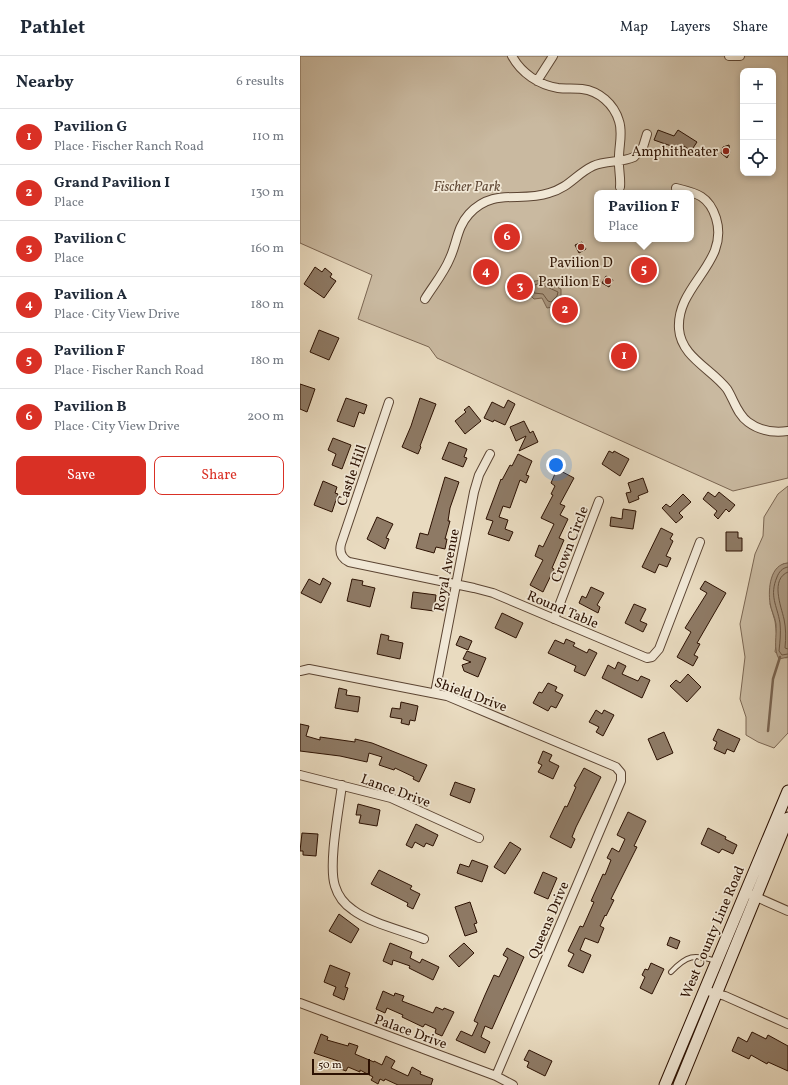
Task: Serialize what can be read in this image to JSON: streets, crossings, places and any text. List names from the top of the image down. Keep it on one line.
{"streets":{"main road":["West County Line Road"],"street":["Castle Hill","Crown Circle","Royal Avenue","Round Table","Shield Drive","Lance Drive","Queens Drive","Palace Drive"]},"crossings":[["Castle Hill","Round Table"],["Crown Circle","Round Table"],["Royal Avenue","Round Table"],["Royal Avenue","Shield Drive"],["Shield Drive","Queens Drive"],["Queens Drive","Palace Drive"]],"parks":["Fischer Park"],"places":["Amphitheater","Pavilion D","Pavilion E"],"scale_bar":"50 m","page":{"header":"Pathlet","nav":["Map","Layers","Share"],"heading":["Nearby","6 results"],"map_buttons":["+","−"],"list":[{"mark":"1","name":"Pavilion G","note":"Place · Fischer Ranch Road","value":"110 m"},{"mark":"2","name":"Grand Pavilion I","note":"Place","value":"130 m"},{"mark":"3","name":"Pavilion C","note":"Place","value":"160 m"},{"mark":"4","name":"Pavilion A","note":"Place · City View Drive","value":"180 m"},{"mark":"5","name":"Pavilion F","note":"Place · Fischer Ranch Road","value":"180 m"},{"mark":"6","name":"Pavilion B","note":"Place · City View Drive","value":"200 m"}],"popup":["Pavilion F","Place"],"pins":["6","5","4","3","2","1"],"buttons":["Save","Share"],"scale":"50 m"}}
